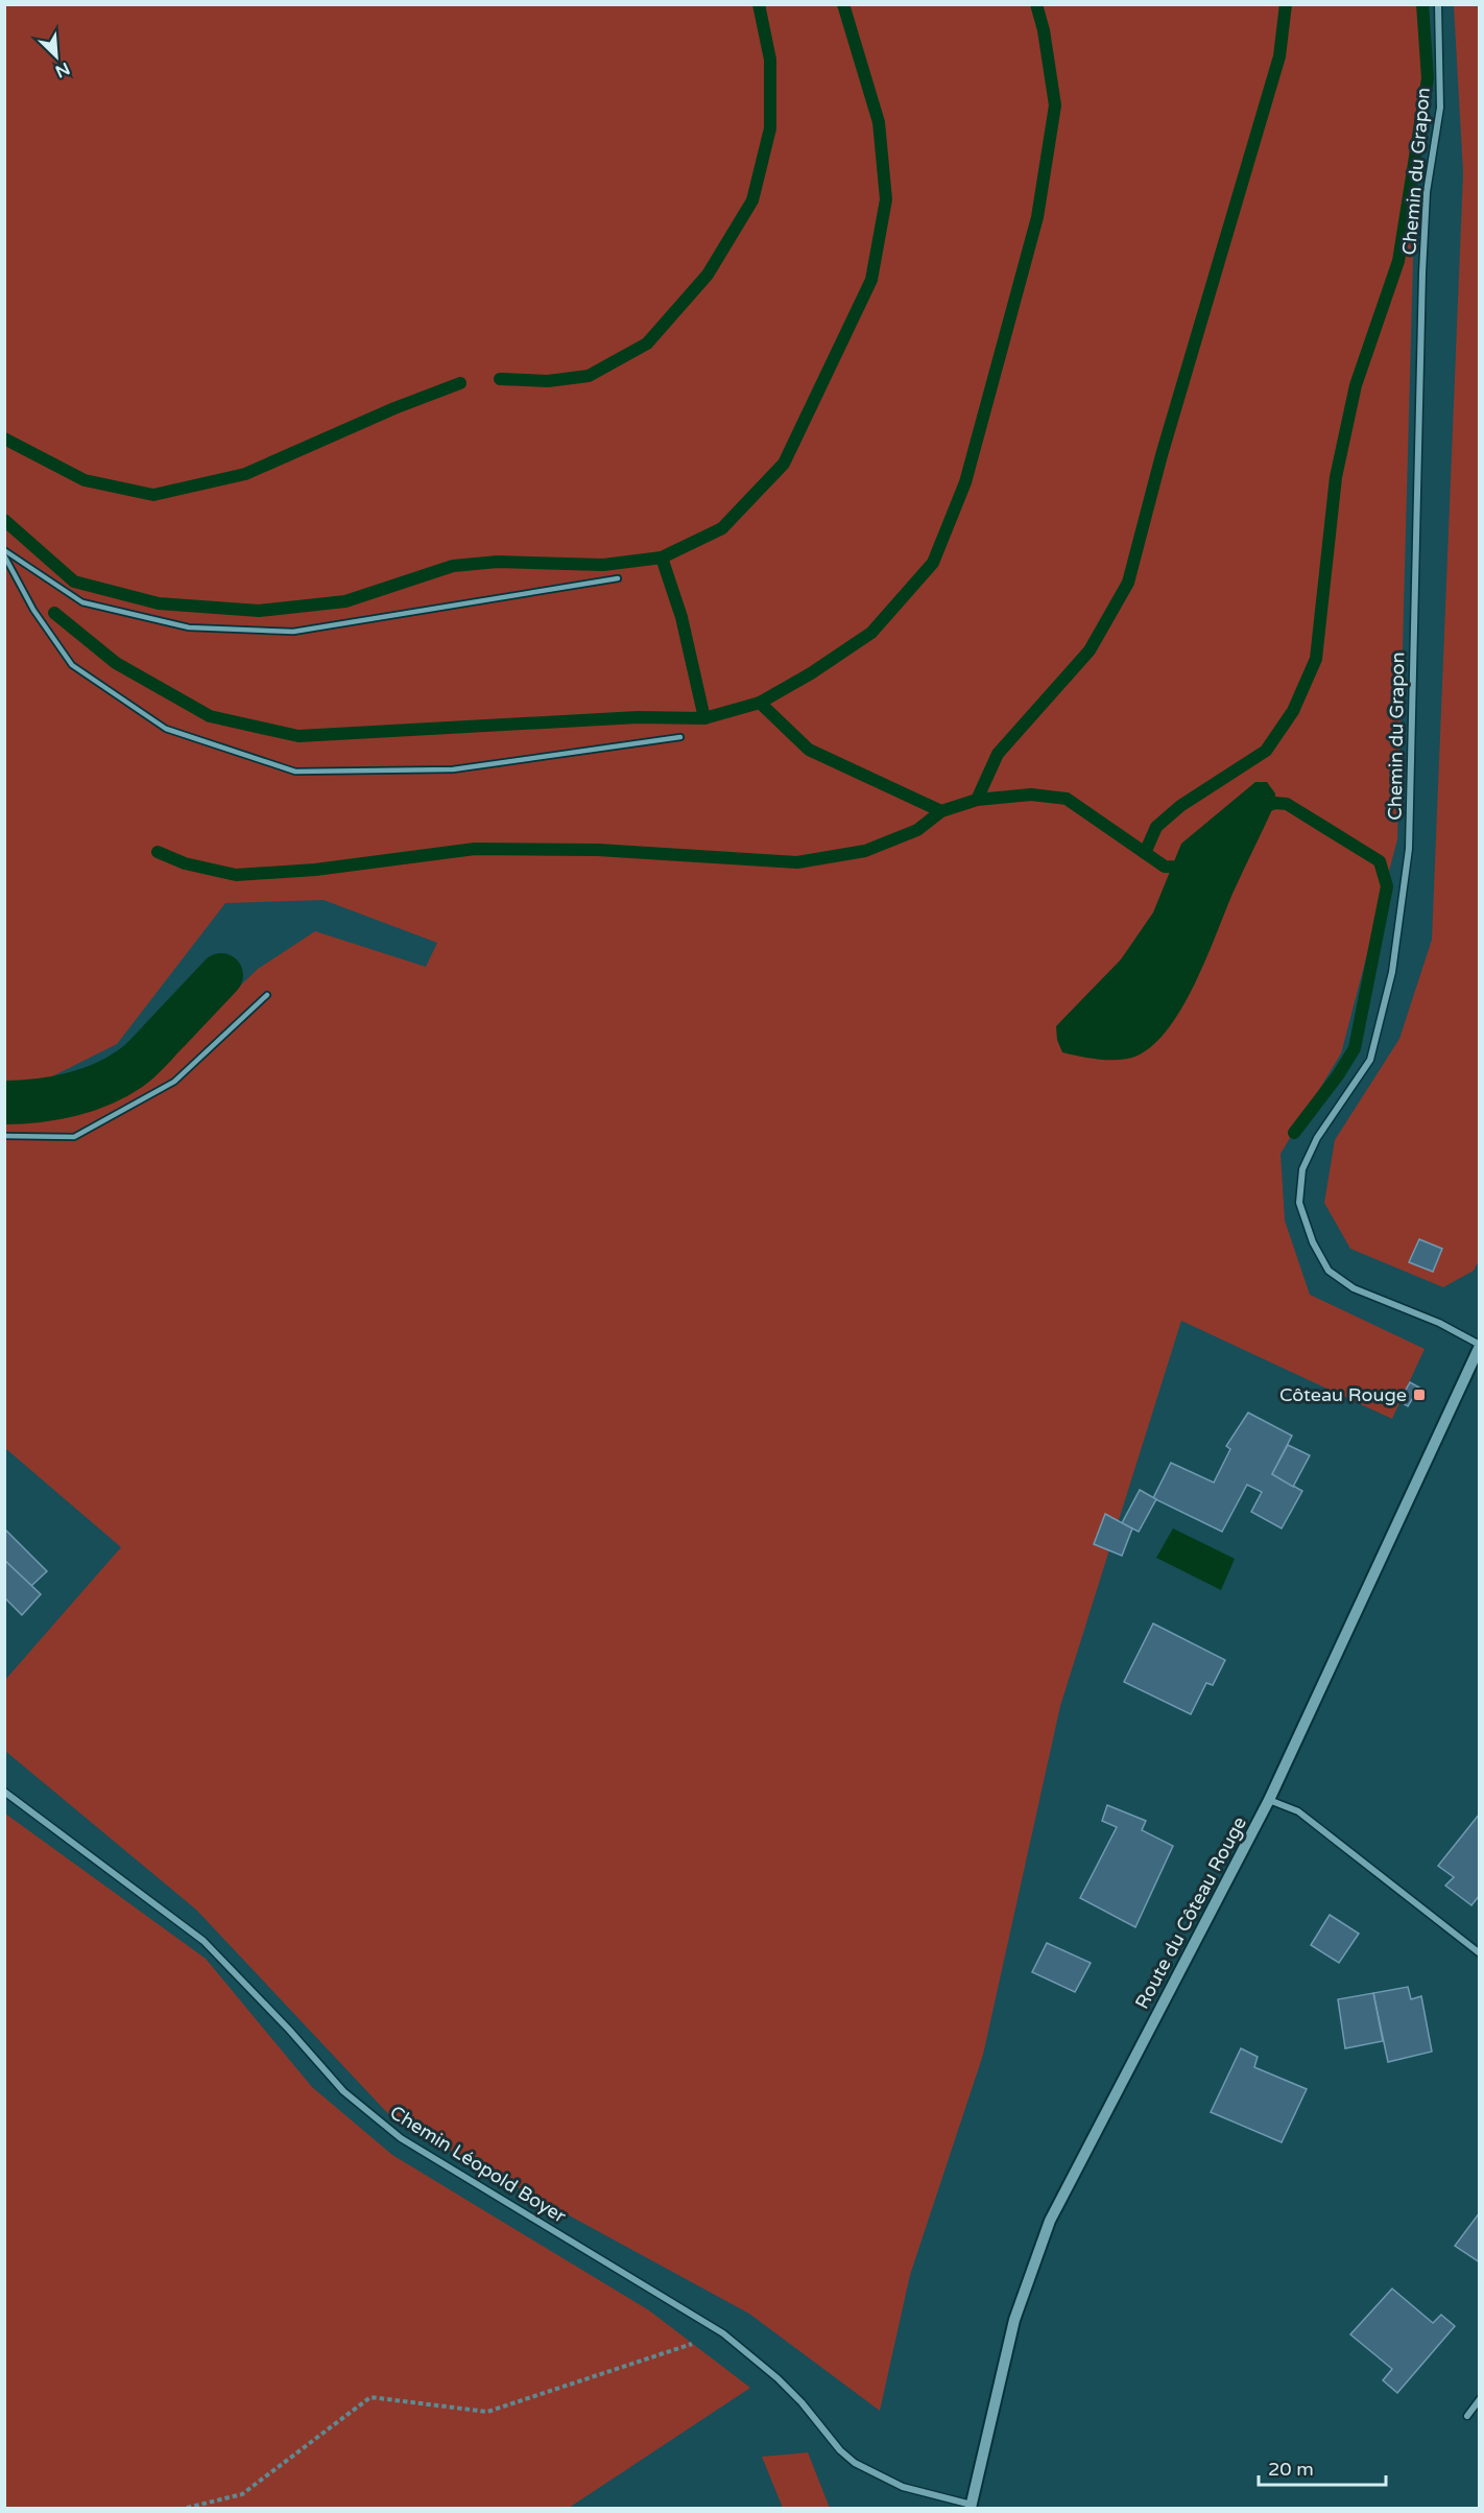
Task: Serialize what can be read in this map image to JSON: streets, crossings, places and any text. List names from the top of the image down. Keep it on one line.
{"streets":{"street":["Chemin du Grapon","Route du Côteau Rouge","Chemin Léopold Boyer"]},"crossings":[["Chemin du Grapon","Route du Côteau Rouge"],["Route du Côteau Rouge","Chemin Léopold Boyer"]],"places":{"transit":["Côteau Rouge"]},"scale_bar":"20 m","north":"bottom right"}
